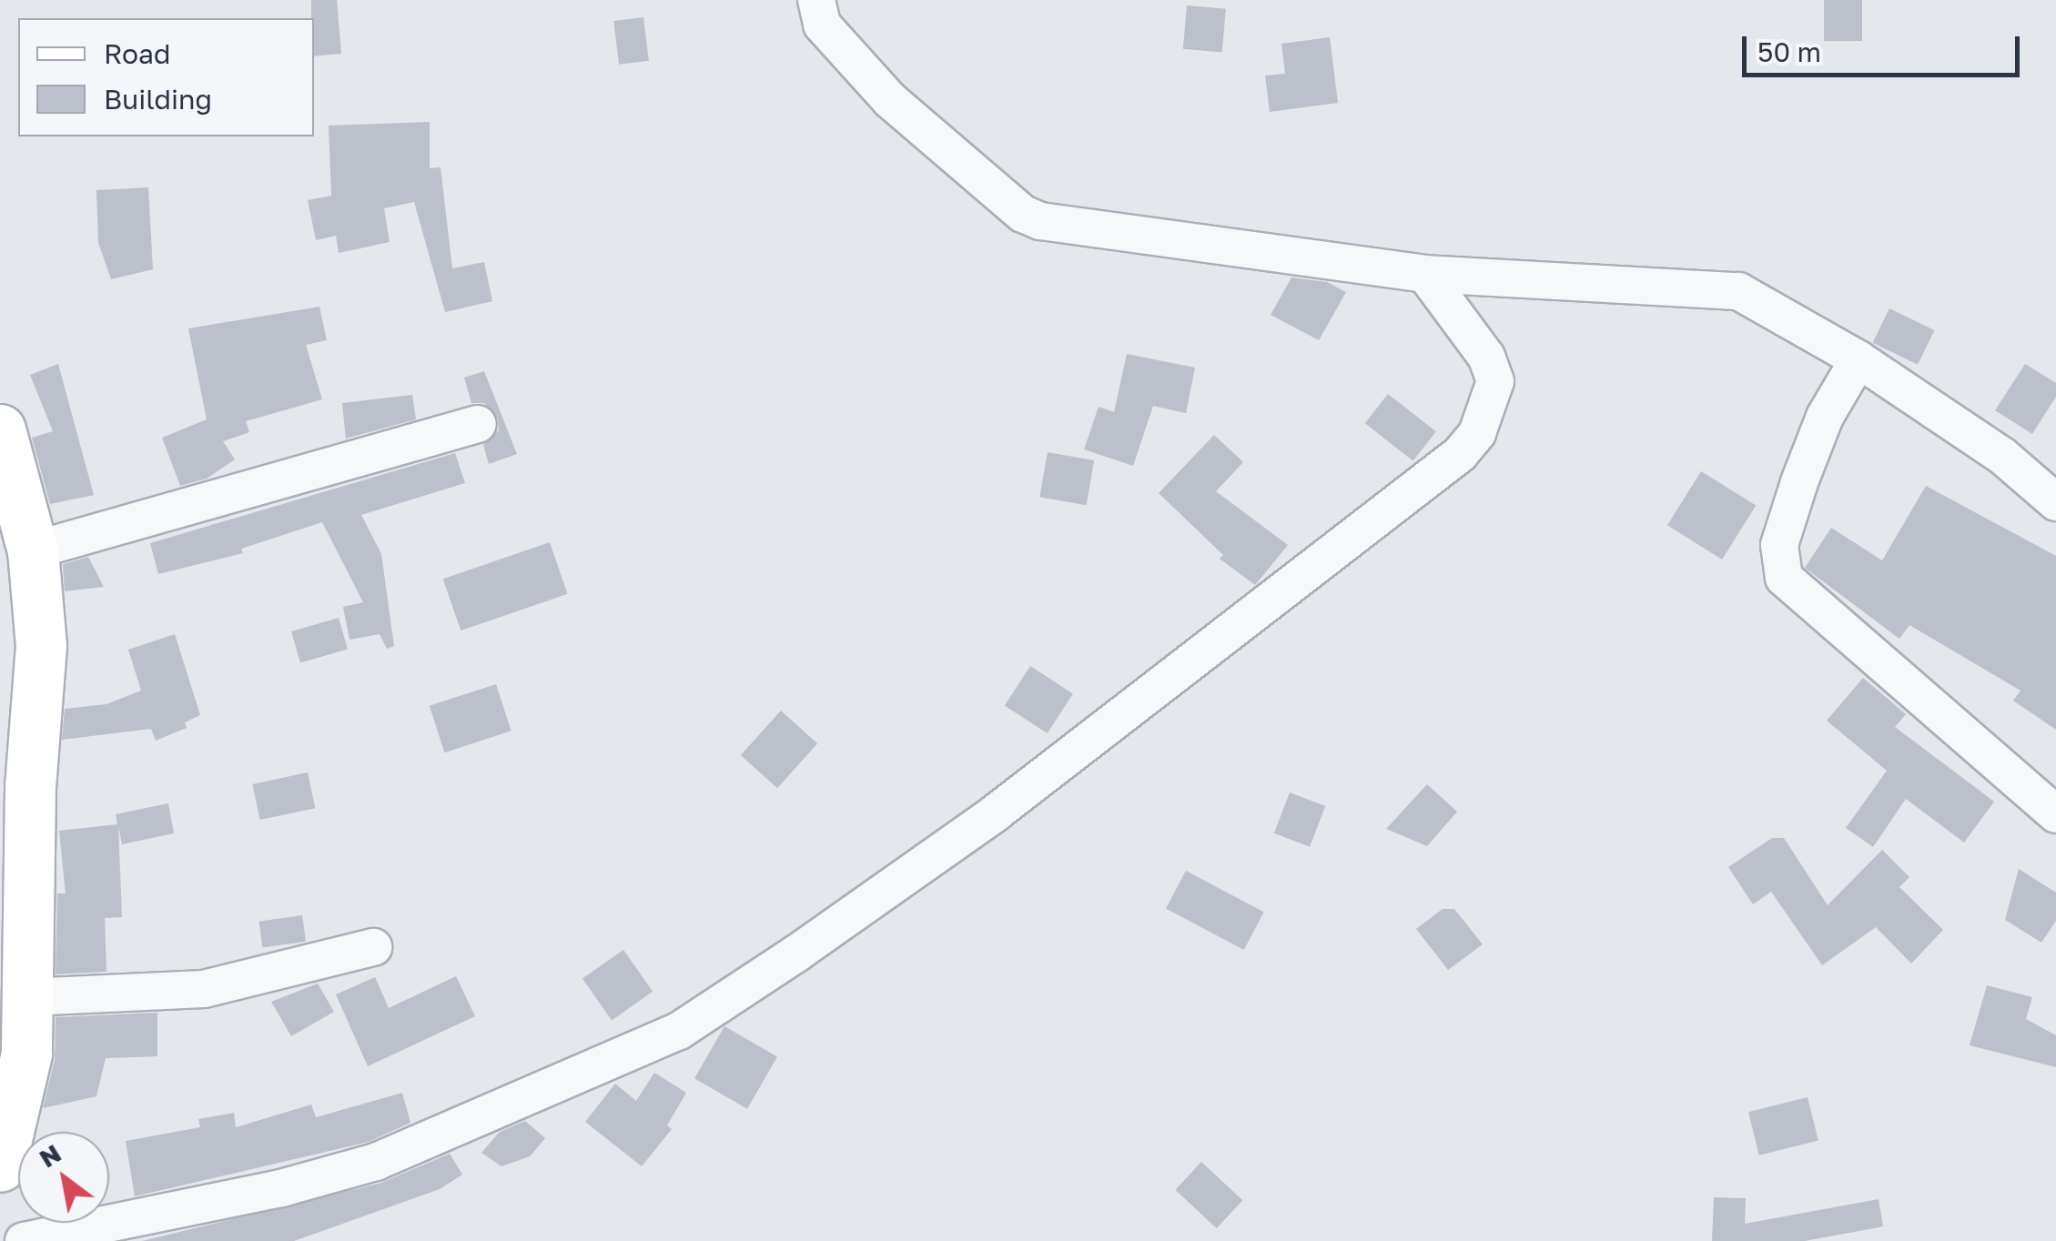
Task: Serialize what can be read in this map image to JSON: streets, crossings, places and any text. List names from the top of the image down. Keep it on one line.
{"legend":["Road","Building"],"scale_bar":"50 m","north":"top left"}
